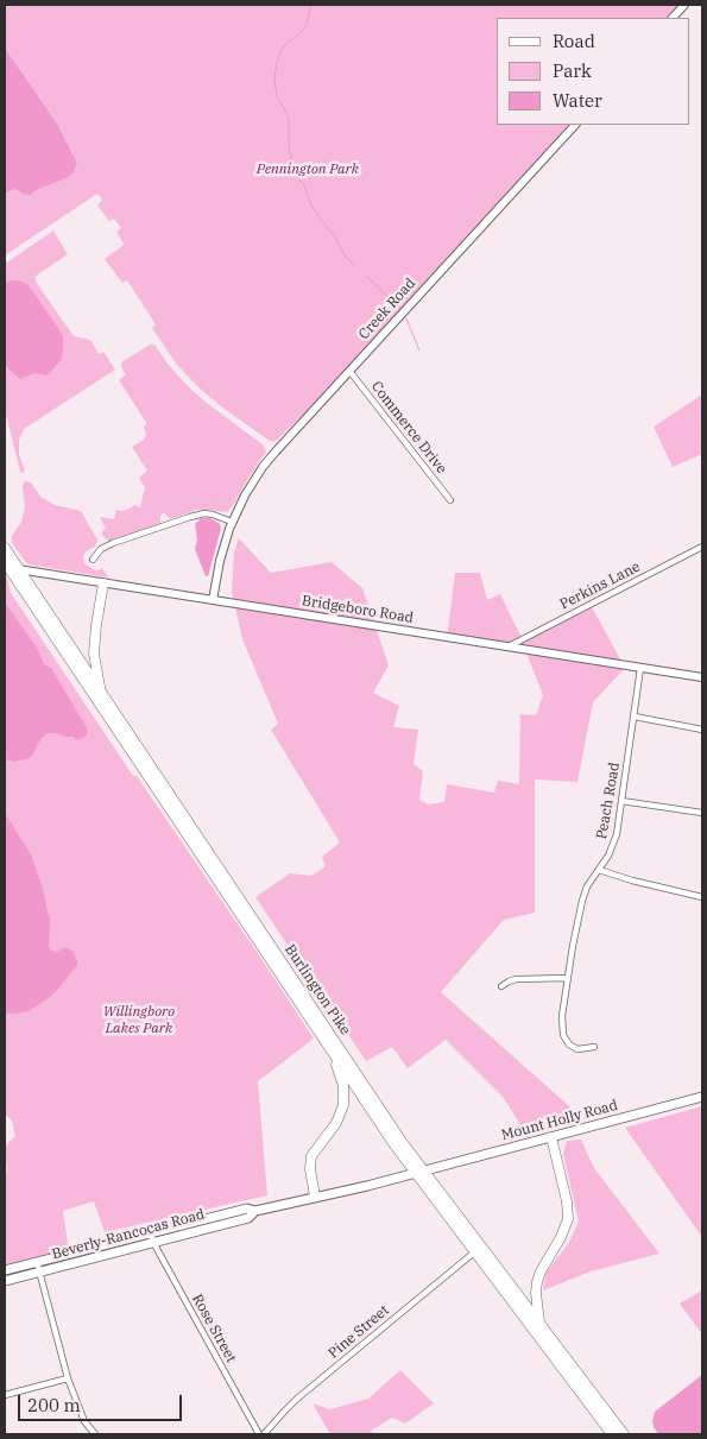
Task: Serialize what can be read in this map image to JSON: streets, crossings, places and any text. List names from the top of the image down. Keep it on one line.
{"streets":{"highway":["Burlington Pike"],"main road":["Mount Holly Road","Beverly-Rancocas Road"],"street":["Creek Road","Commerce Drive","Perkins Lane","Bridgeboro Road","Peach Road","Rose Street","Pine Street"]},"crossings":[["Creek Road","Commerce Drive"],["Creek Road","Bridgeboro Road"],["Perkins Lane","Bridgeboro Road"],["Bridgeboro Road","Peach Road"],["Bridgeboro Road","Burlington Pike"],["Burlington Pike","Mount Holly Road"],["Burlington Pike","Beverly-Rancocas Road"],["Burlington Pike","Pine Street"],["Mount Holly Road","Beverly-Rancocas Road"],["Beverly-Rancocas Road","Rose Street"]],"parks":["Pennington Park","Willingboro Lakes Park"],"legend":["Road","Park","Water"],"scale_bar":"200 m"}
